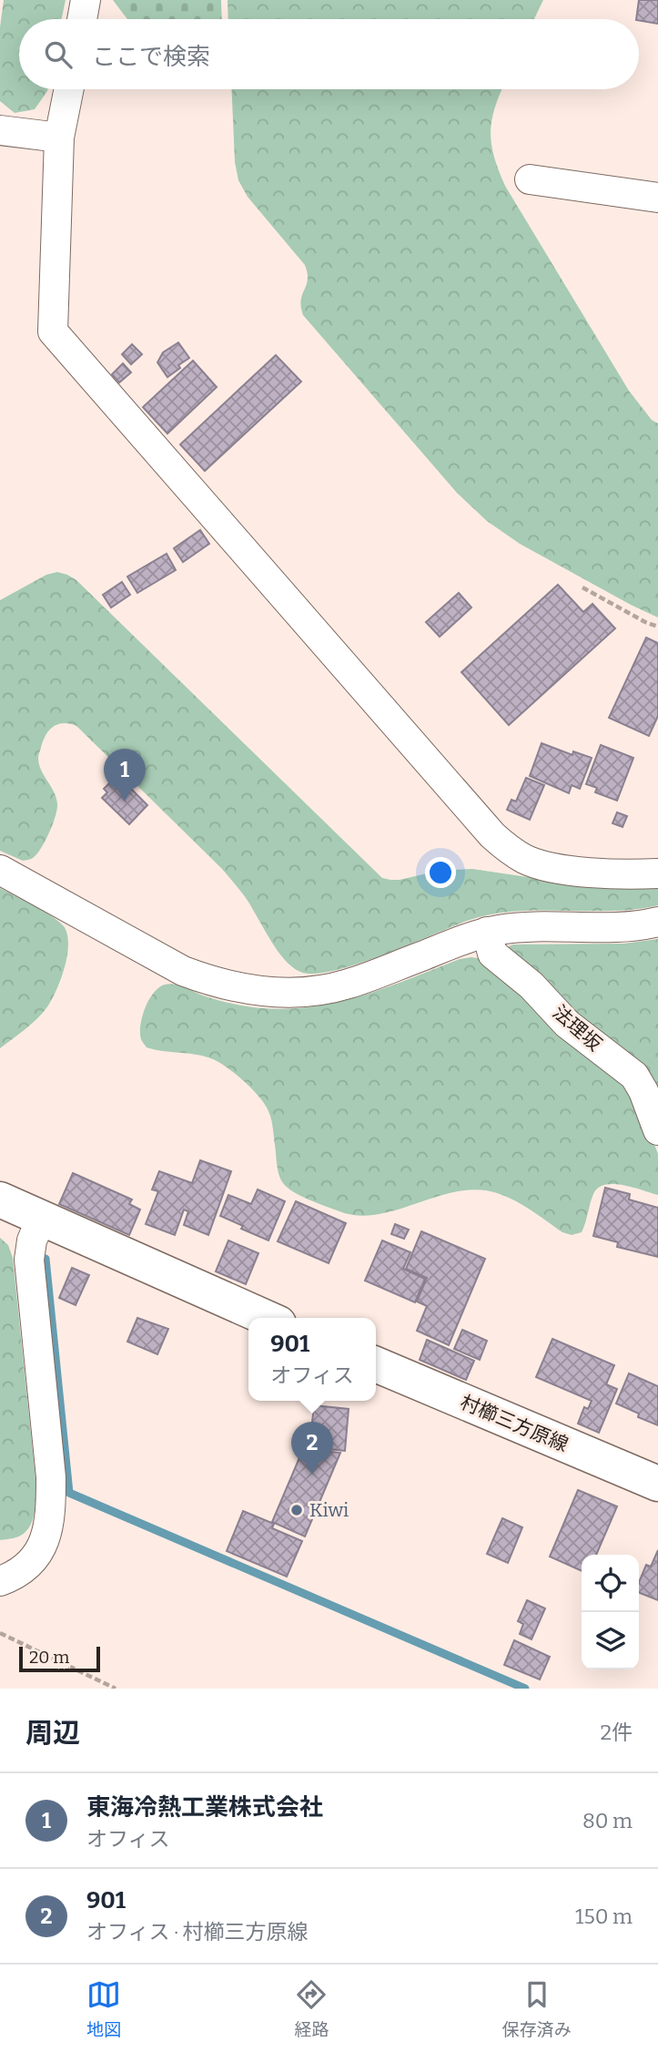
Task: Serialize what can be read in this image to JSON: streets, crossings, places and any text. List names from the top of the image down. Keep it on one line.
{"streets":{"main road":["村櫛三方原線"],"street":["法理坂"]},"places":["Kiwi"],"scale_bar":"20 m","page":{"search":"ここで検索","pins":["1","2"],"popup":["901","オフィス"],"scale":"20 m","heading":["周辺","2件"],"list":[{"mark":"1","name":"東海冷熱工業株式会社","note":"オフィス","value":"80 m"},{"mark":"2","name":"901","note":"オフィス · 村櫛三方原線","value":"150 m"}],"nav":["地図","経路","保存済み"]}}
